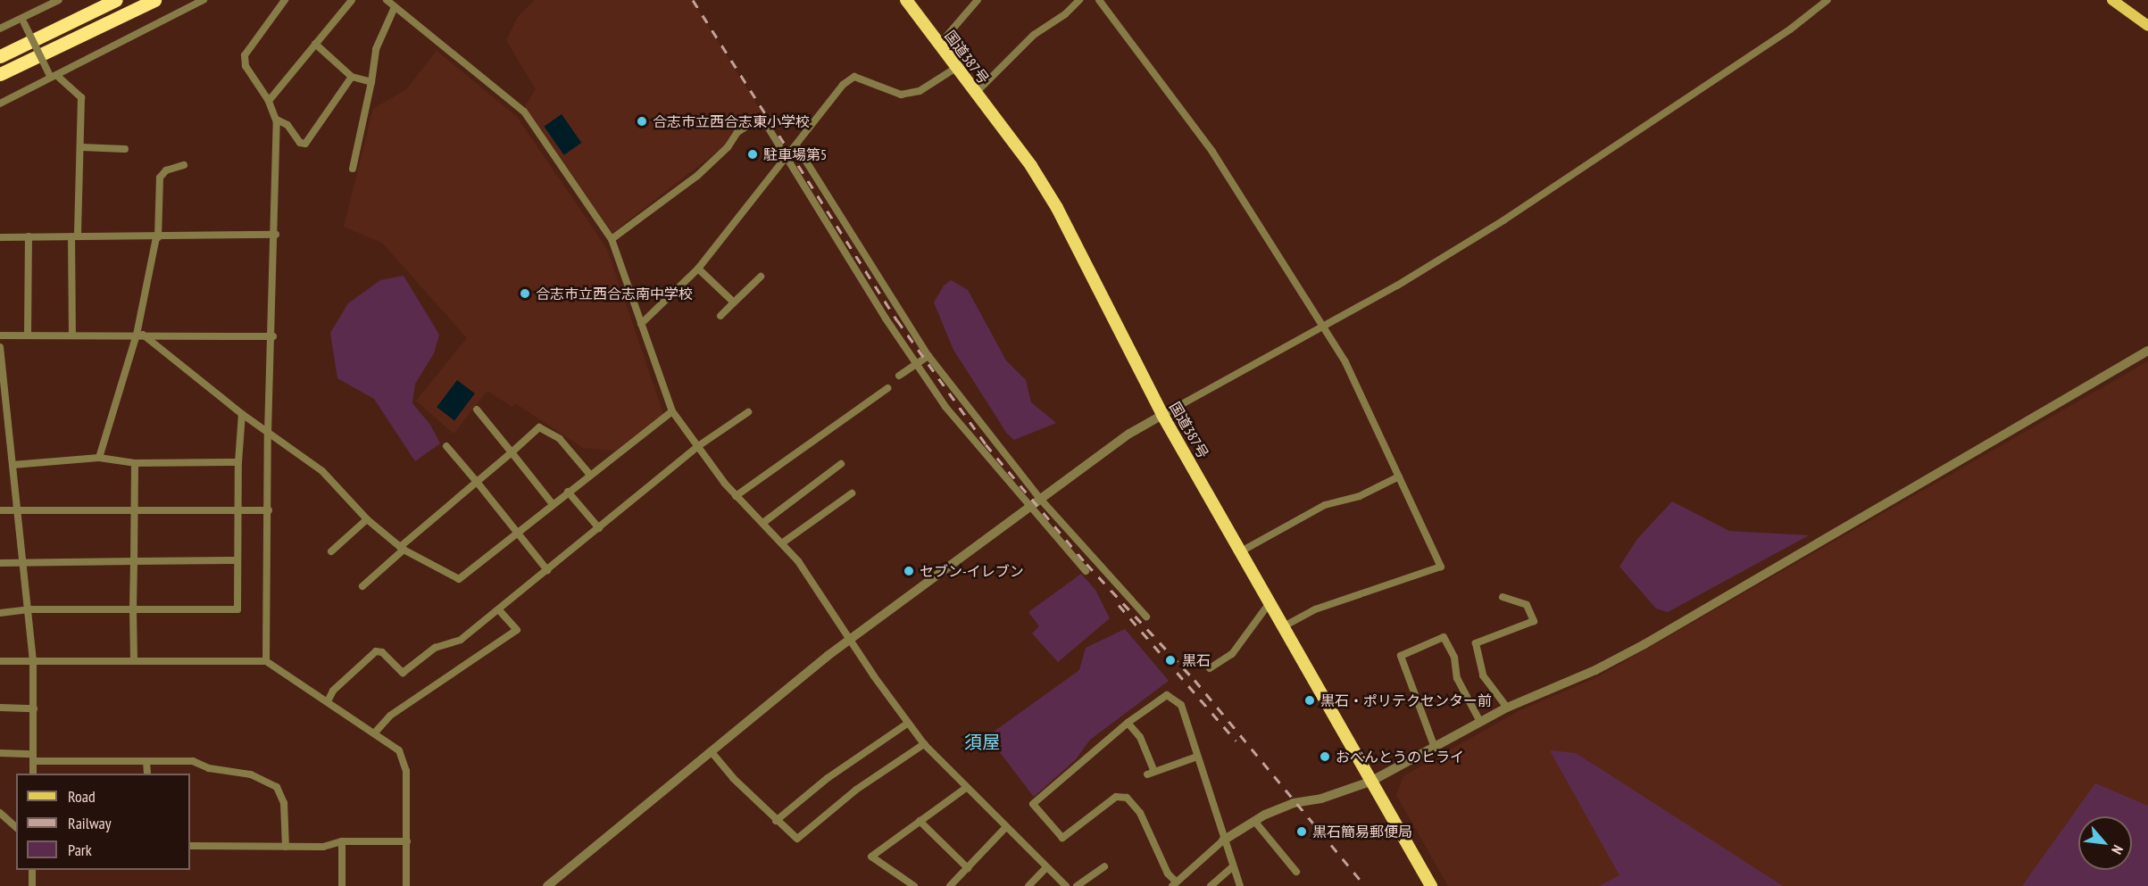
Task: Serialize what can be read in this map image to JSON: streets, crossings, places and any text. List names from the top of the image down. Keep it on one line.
{"streets":{"highway":["国道387号"]},"districts":["須屋"],"places":["合志市立西合志東小学校","駐車場第5","合志市立西合志南中学校","セブン-イレブン","黒石","黒石・ポリテクセンター前","おべんとうのヒライ","黒石簡易郵便局"],"legend":["Road","Railway","Park"],"north":"bottom right"}
